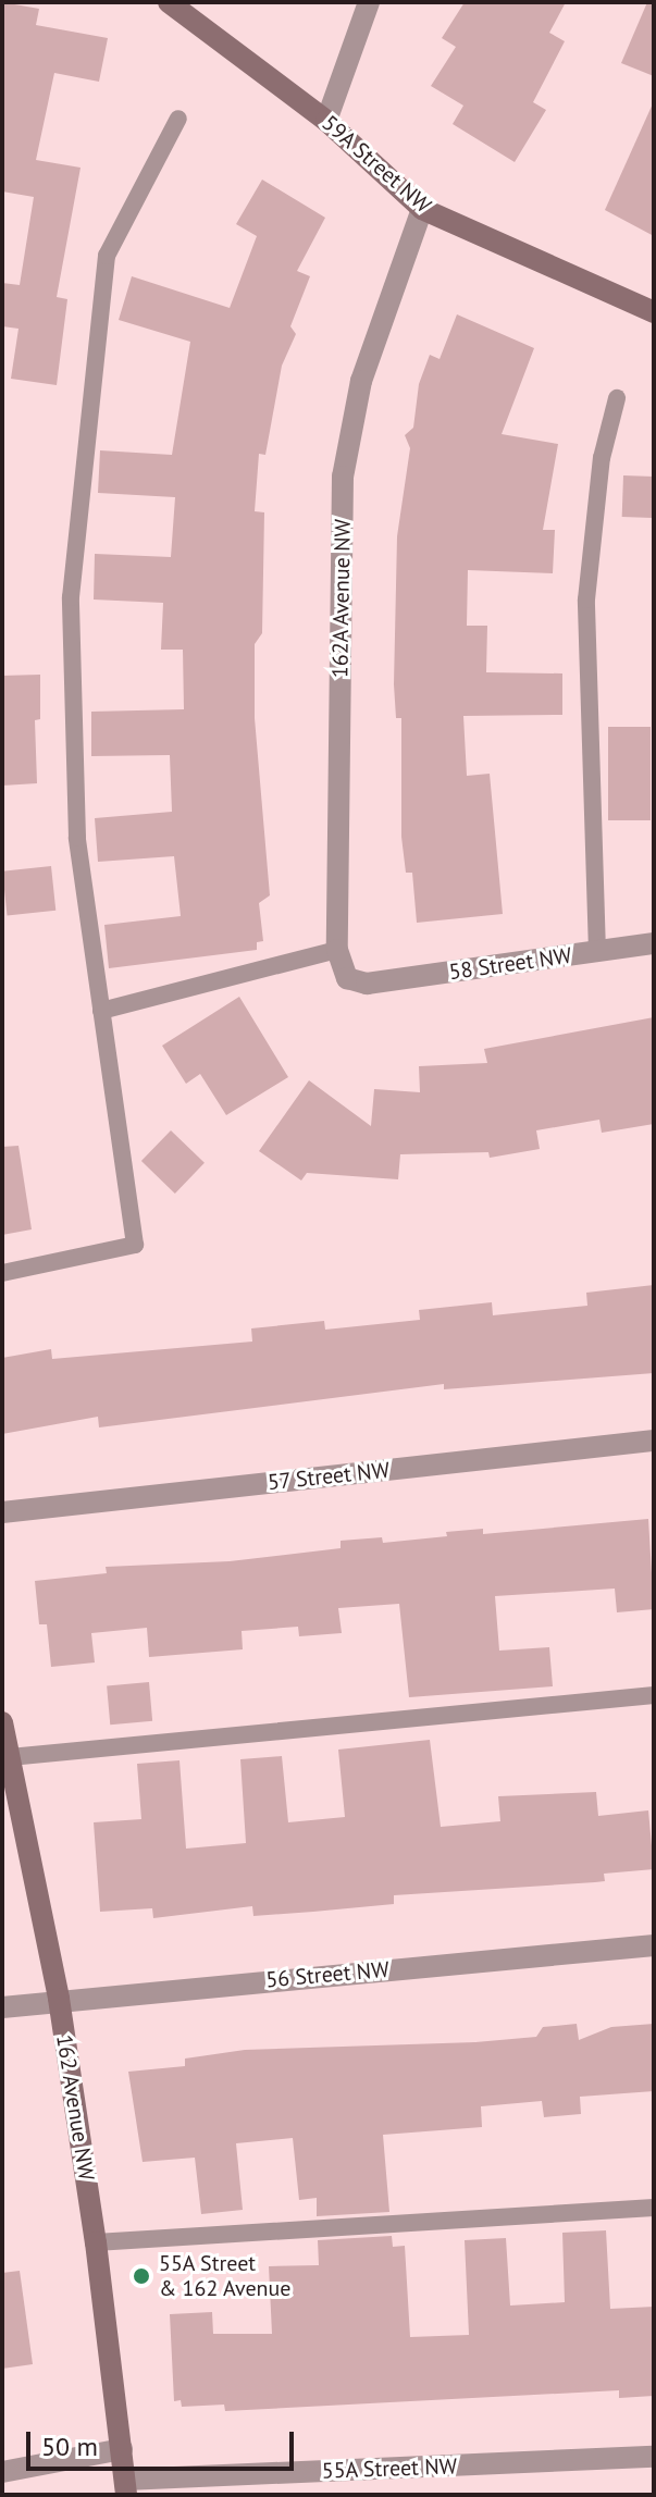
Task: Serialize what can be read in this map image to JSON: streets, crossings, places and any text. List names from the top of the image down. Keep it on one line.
{"streets":{"street":["59A Street NW","162A Avenue NW","58 Street NW","57 Street NW","56 Street NW","162 Avenue NW","55A Street NW"]},"crossings":[["59A Street NW","162A Avenue NW"],["162A Avenue NW","58 Street NW"],["56 Street NW","162 Avenue NW"],["162 Avenue NW","55A Street NW"]],"places":["55A Street & 162 Avenue"],"scale_bar":"50 m"}
